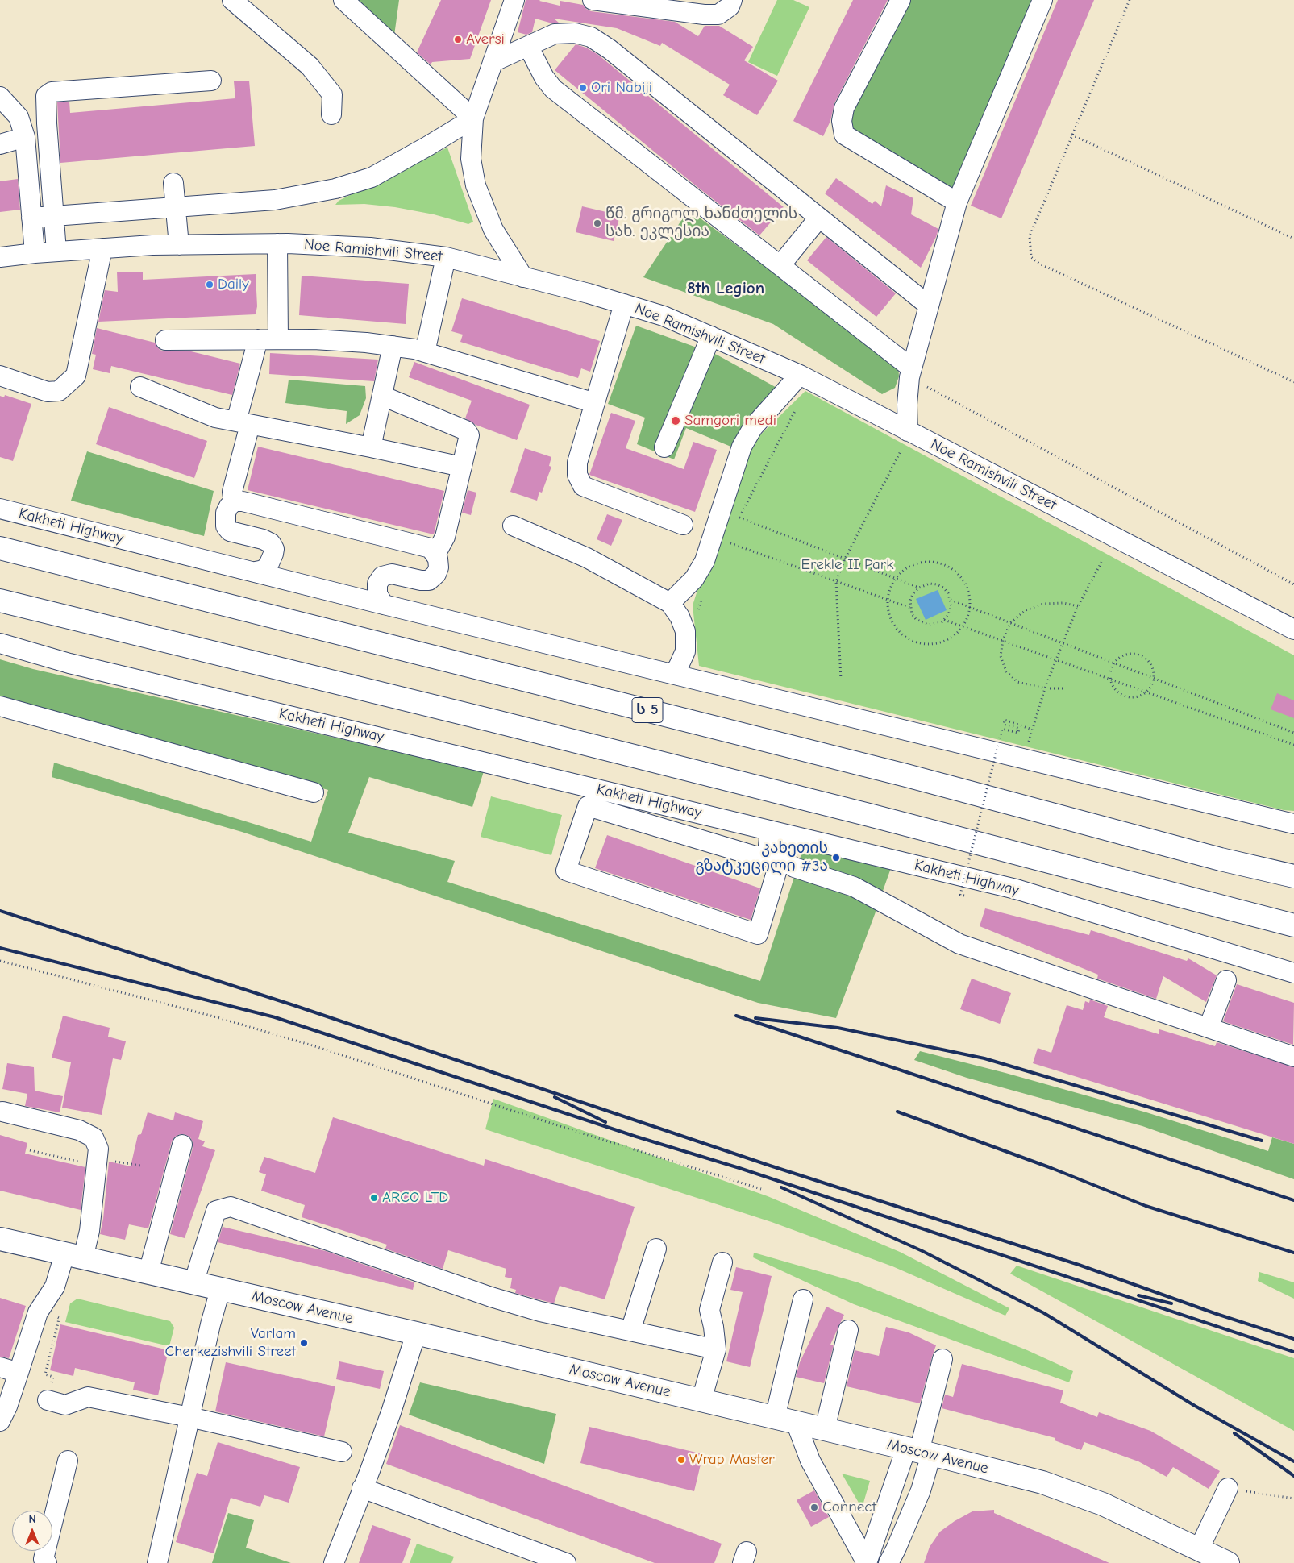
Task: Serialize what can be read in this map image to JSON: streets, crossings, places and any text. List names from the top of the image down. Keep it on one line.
{"streets":{"main road":["ს 5","Moscow Avenue"],"street":["Noe Ramishvili Street","Kakheti Highway"]},"districts":["8th Legion"],"parks":["Erekle II Park"],"places":["Aversi","Ori Nabiji","წმ. გრიგოლ ხანძთელის სახ. ეკლესია","Daily","Samgori medi","კახეთის გზატკეცილი #3ა","ARCO LTD","Varlam Cherkezishvili Street","Wrap Master","Connect"],"north":"top"}
